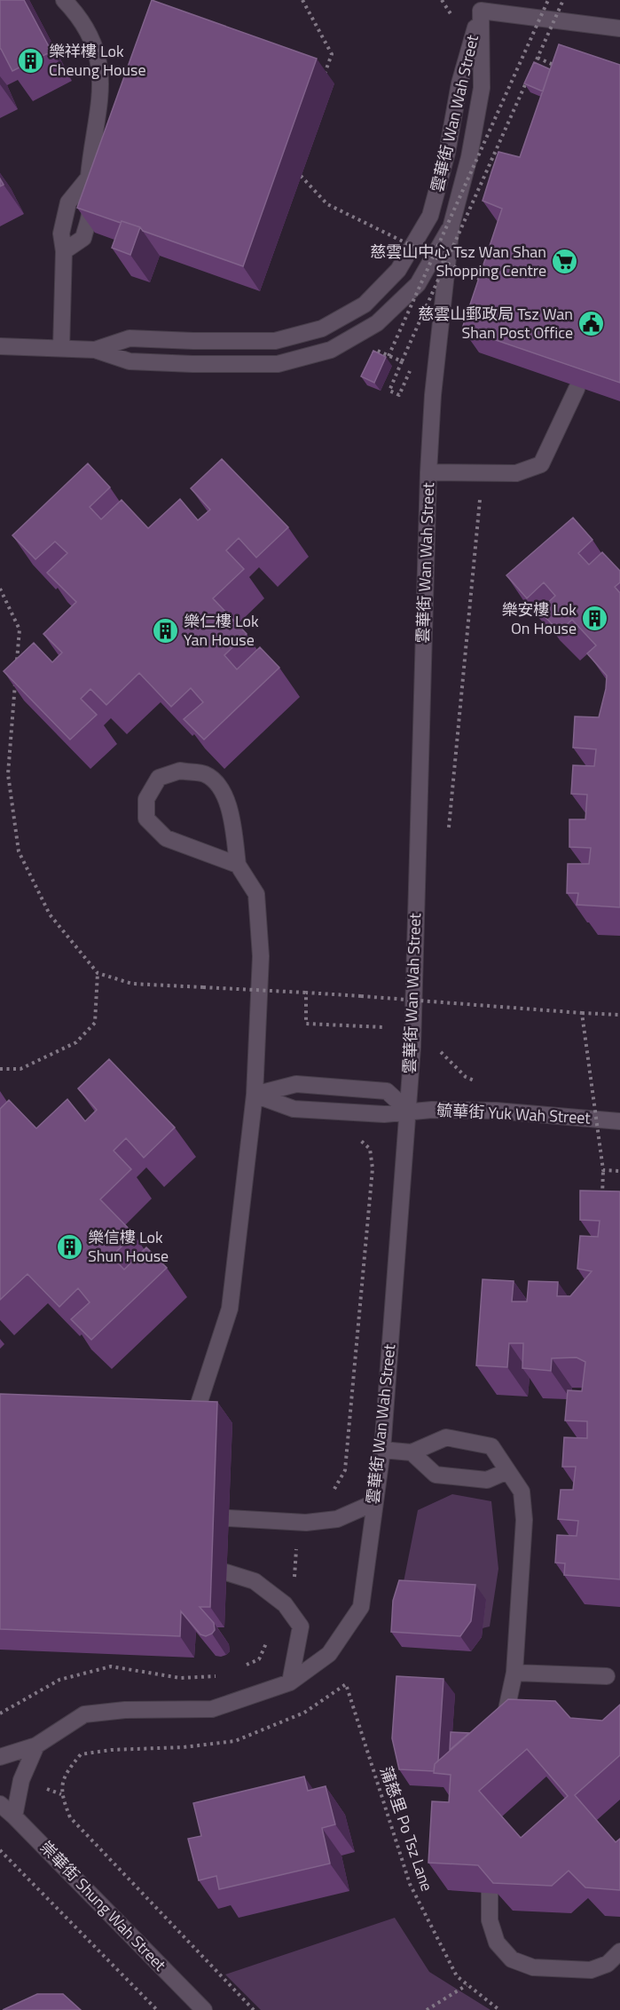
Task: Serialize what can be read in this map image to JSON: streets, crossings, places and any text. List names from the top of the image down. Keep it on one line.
{"streets":{"street":["雲華街 Wan Wah Street","毓華街 Yuk Wah Street","崇華街 Shung Wah Street"],"path":["蒲慈里 Po Tsz Lane"]},"crossings":[["雲華街 Wan Wah Street","毓華街 Yuk Wah Street"]],"places":{"building":["樂祥樓 Lok Cheung House","樂安樓 Lok On House","樂仁樓 Lok Yan House","樂信樓 Lok Shun House"],"supermarket":["慈雲山中心 Tsz Wan Shan Shopping Centre"],"public building":["慈雲山郵政局 Tsz Wan Shan Post Office"]}}
